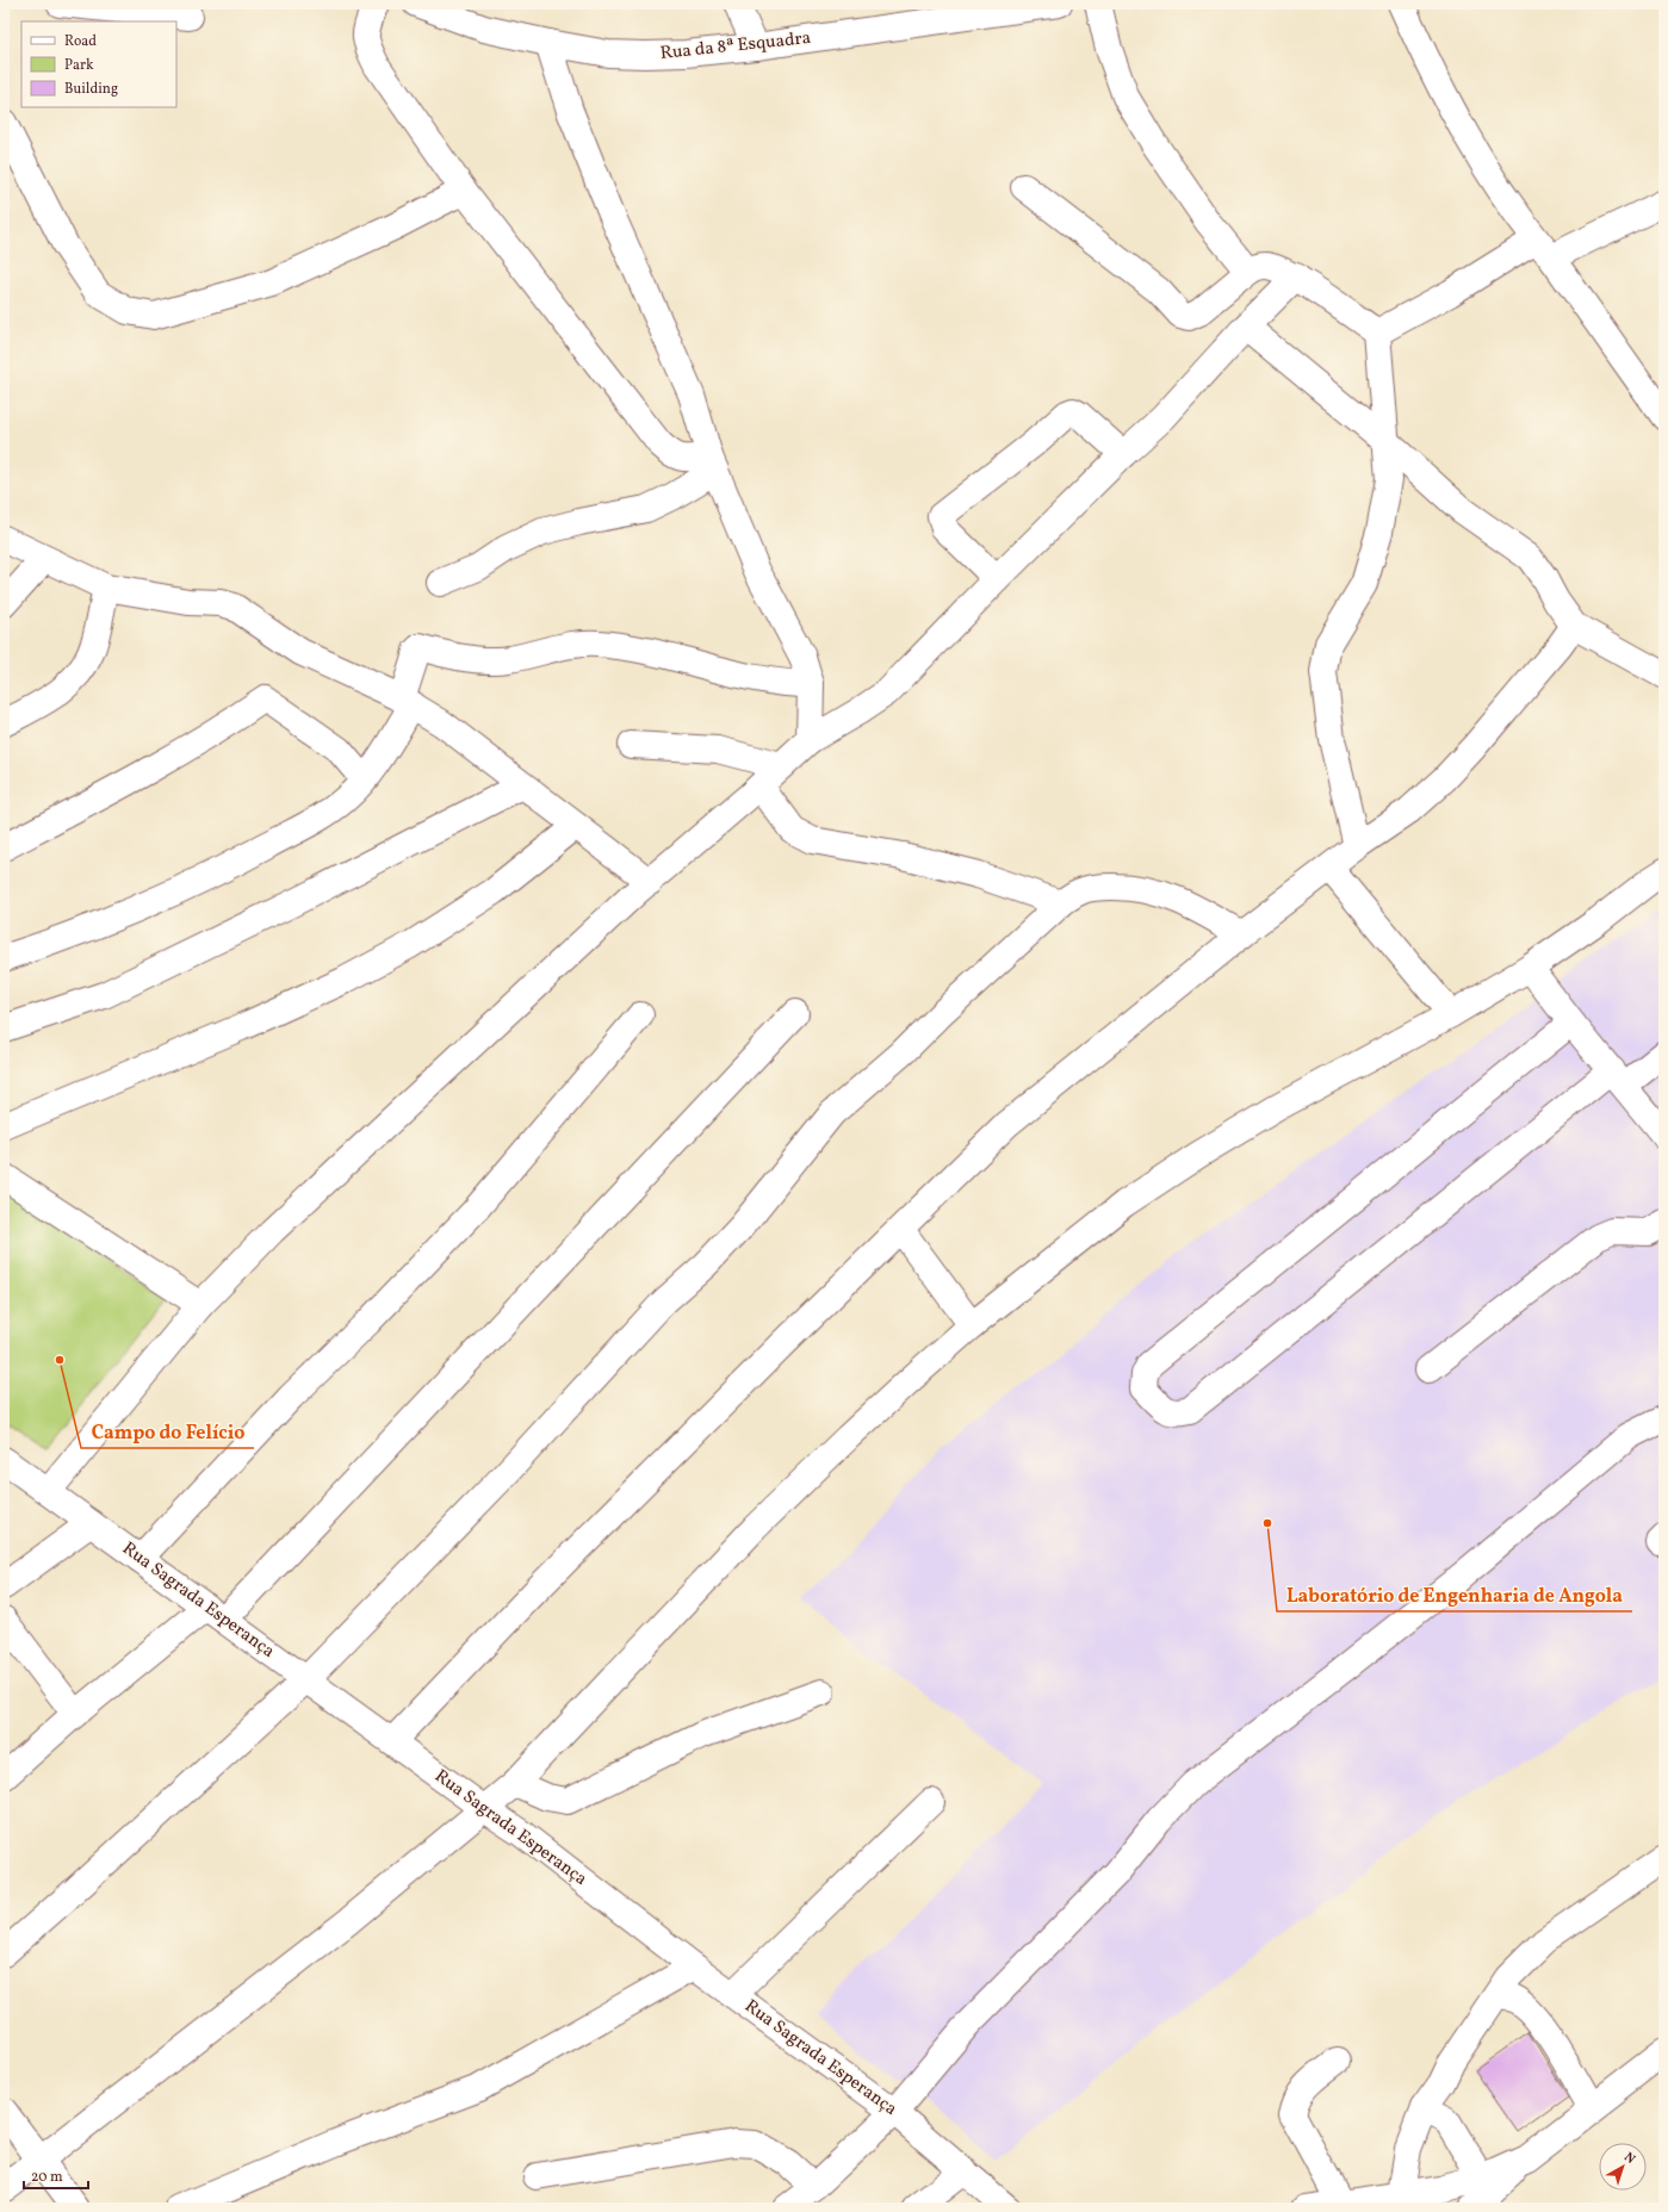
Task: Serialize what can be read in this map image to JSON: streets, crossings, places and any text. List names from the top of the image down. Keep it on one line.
{"streets":{"street":["Rua da 8ª Esquadra","Rua Sagrada Esperança"]},"places":["Campo do Felício","Laboratório de Engenharia de Angola"],"legend":["Road","Park","Building"],"scale_bar":"20 m","north":"top right"}
